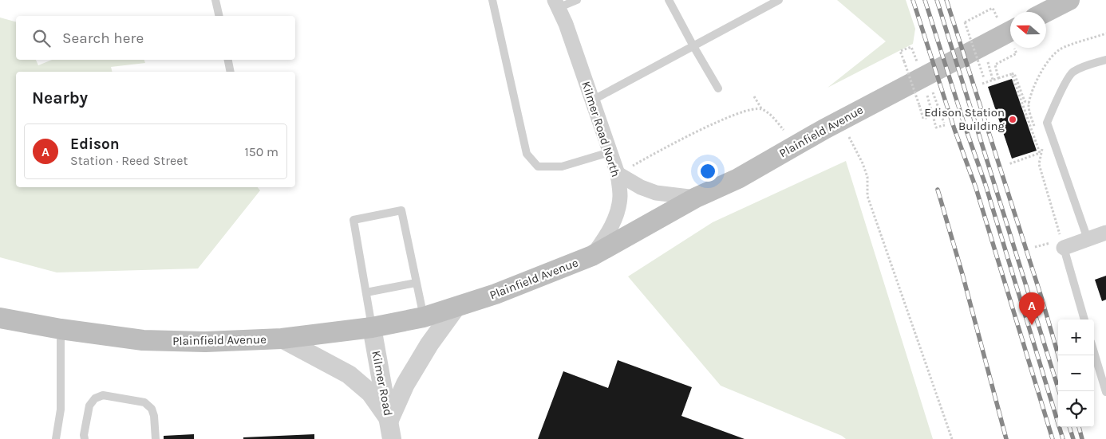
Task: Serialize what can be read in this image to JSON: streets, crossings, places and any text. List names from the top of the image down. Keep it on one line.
{"streets":{"main road":["Plainfield Avenue"],"street":["Kilmer Road North","Kilmer Road"]},"crossings":[["Kilmer Road North","Plainfield Avenue"],["Plainfield Avenue","Kilmer Road"]],"places":["Edison Station Building"],"north":"left","page":{"search":"Search here","heading":"Nearby","list":[{"mark":"A","name":"Edison","note":"Station · Reed Street","value":"150 m"}],"pins":"A","map_buttons":["+","−"]}}
